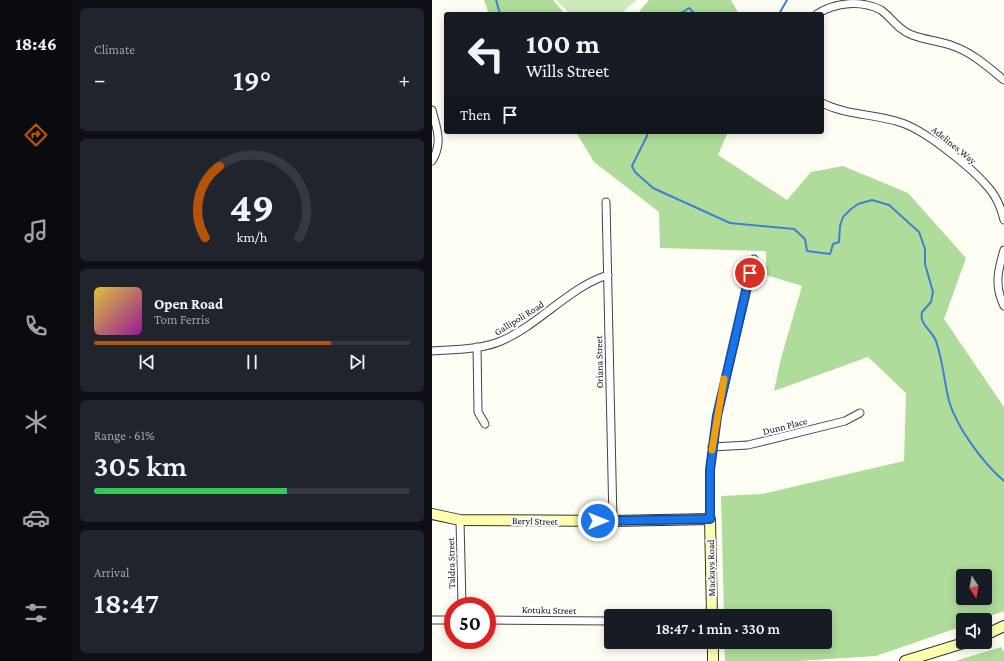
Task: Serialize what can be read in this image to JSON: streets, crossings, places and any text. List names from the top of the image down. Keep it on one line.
{"streets":{"main road":["Beryl Street","Mackays Road"],"street":["Adelines Way","Gallipoli Road","Oriana Street","Dunn Place","Taldra Street","Kotuku Street"]},"crossings":[["Gallipoli Road","Oriana Street"],["Oriana Street","Beryl Street"],["Beryl Street","Taldra Street"],["Beryl Street","Mackays Road"]],"north":"bottom","page":{"tabs":"18:46","tile":["Climate",["Range · 61%","305 km"],["Arrival","18:47"]],"turn":["100 m","Wills Street"],"heat":["−","19°","+"],"then":"Then","song":["Open Road","Tom Ferris"],"limit":"50","trip":"18:47 · 1 min · 330 m","gauge":["49","km/h"]}}
